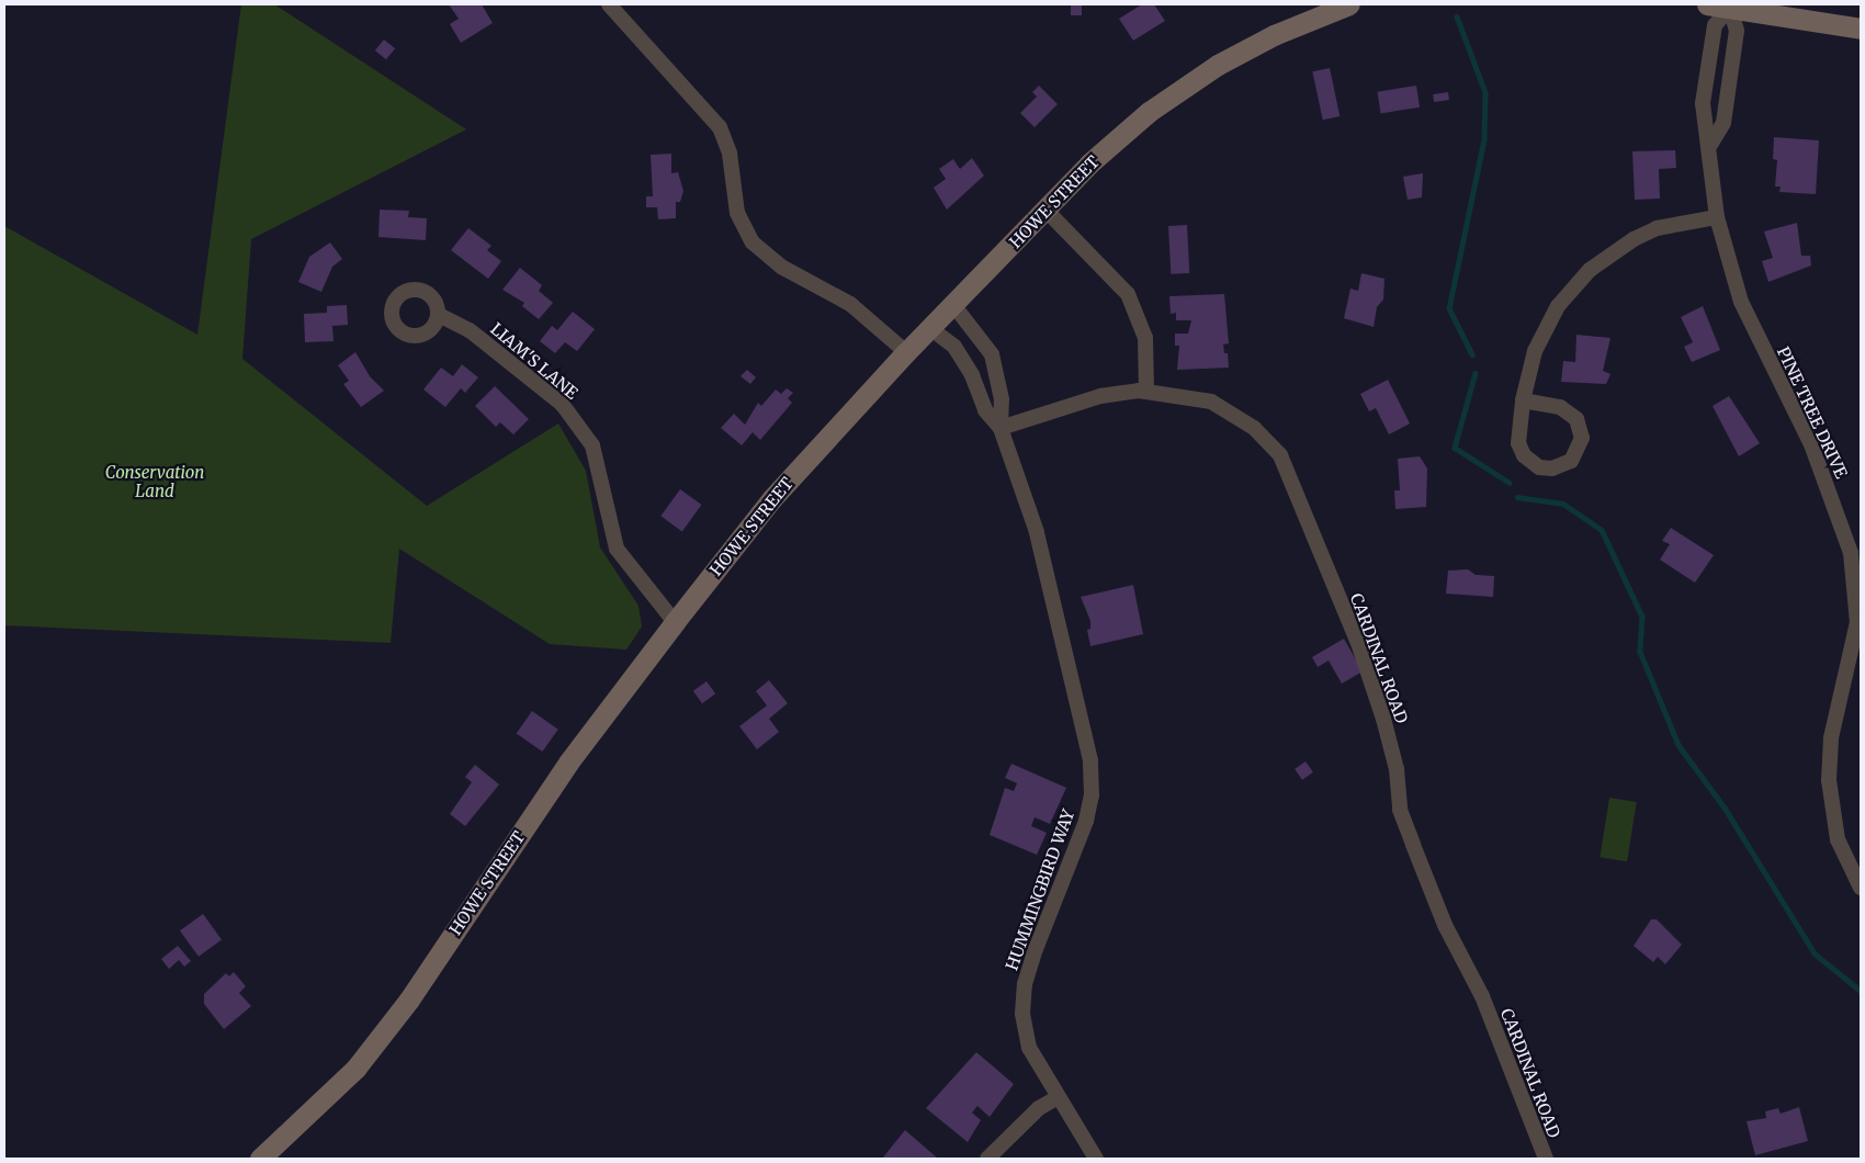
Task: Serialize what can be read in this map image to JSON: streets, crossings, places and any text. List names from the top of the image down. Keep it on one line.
{"streets":{"street":["HOWE STREET","LIAM'S LANE","PINE TREE DRIVE","CARDINAL ROAD","HUMMINGBIRD WAY"]},"crossings":[["HOWE STREET","LIAM'S LANE"],["HOWE STREET","HUMMINGBIRD WAY"],["CARDINAL ROAD","HUMMINGBIRD WAY"]],"parks":["Conservation Land"]}
